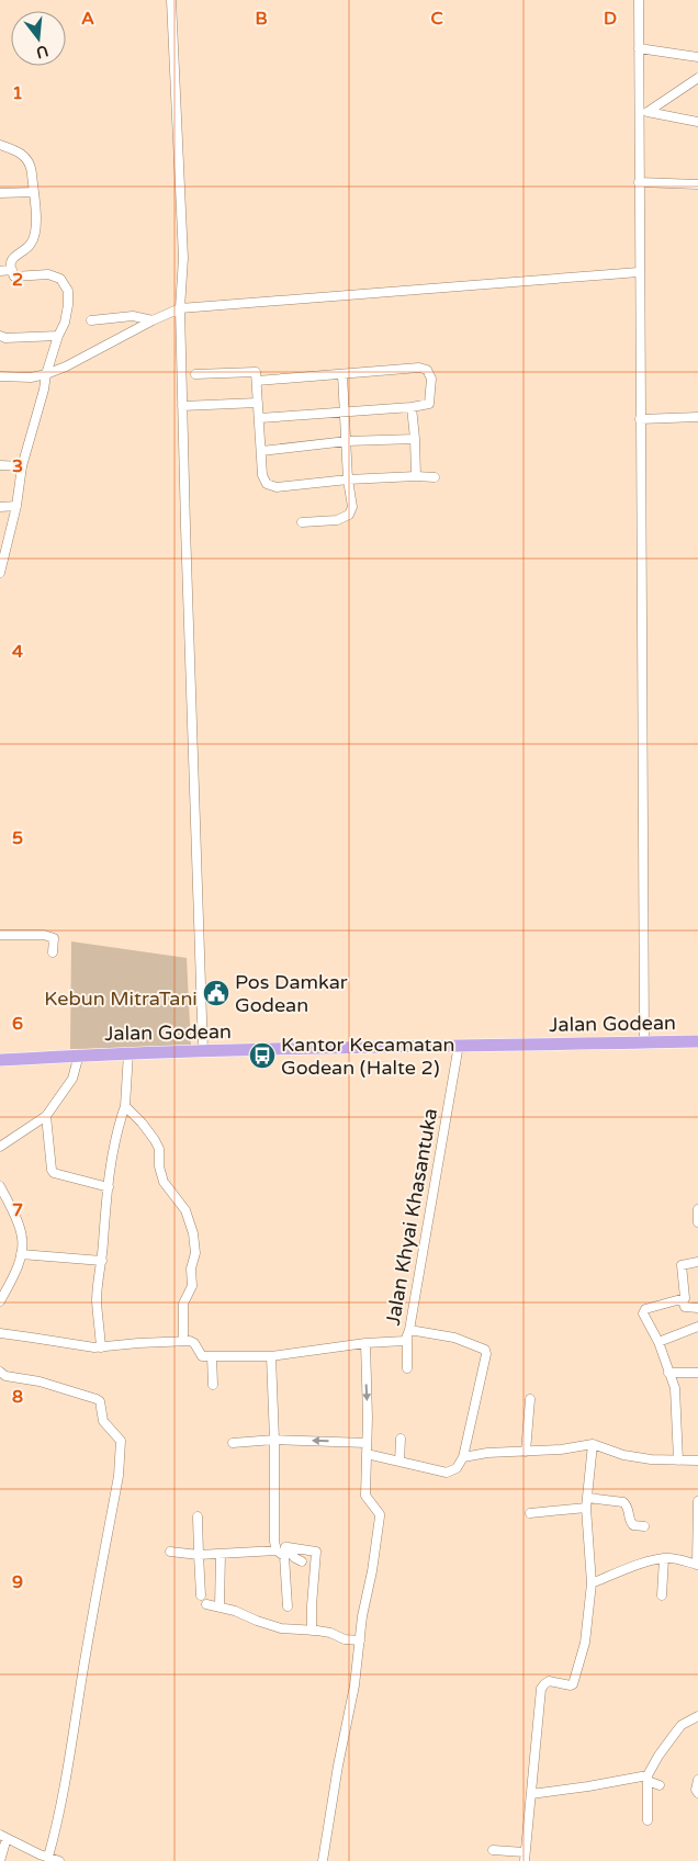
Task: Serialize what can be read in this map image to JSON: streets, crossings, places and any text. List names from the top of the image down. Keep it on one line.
{"streets":{"main road":["Jalan Godean"],"street":["Jalan Khyai Khasantuka"]},"crossings":[["Jalan Godean","Jalan Khyai Khasantuka"]],"parks":["Kebun MitraTani"],"places":{"public building":["Pos Damkar Godean"],"bus stop":["Kantor Kecamatan Godean (Halte 2)"]},"north":"bottom","grid":{"columns":["A","B","C","D"],"rows":["1","2","3","4","5","6","7","8","9"]}}
